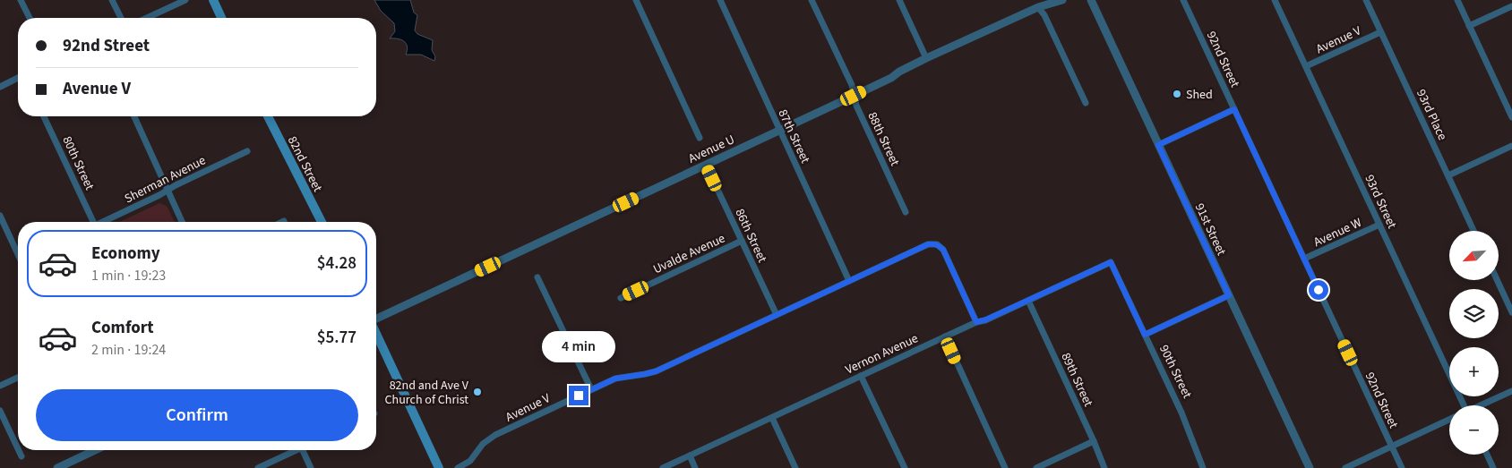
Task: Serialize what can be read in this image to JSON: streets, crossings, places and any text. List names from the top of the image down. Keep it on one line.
{"streets":{"main road":["82nd Street"],"street":["Avenue V","92nd Street","93rd Place","87th Street","88th Street","Avenue U","80th Street","Sherman Avenue","93rd Street","91st Street","Avenue W","86th Street","Uvalde Avenue","Vernon Avenue","90th Street","89th Street"]},"crossings":[["Avenue V","93rd Place"],["Avenue V","87th Street"],["Avenue V","93rd Street"],["Avenue V","86th Street"],["Avenue V","Vernon Avenue"],["92nd Street","Avenue W"],["87th Street","Avenue U"],["88th Street","Avenue U"],["Avenue U","86th Street"],["93rd Street","Avenue W"],["86th Street","Uvalde Avenue"],["Vernon Avenue","90th Street"],["Vernon Avenue","89th Street"]],"places":["Shed","82nd and Ave V Church of Christ"],"north":"bottom left","page":{"banner":["92nd Street","Avenue V"],"list":[{"name":"Economy","note":"1 min · 19:23","value":"$4.28"},{"name":"Comfort","note":"2 min · 19:24","value":"$5.77"}],"map_buttons":["+","−"],"bubble":"4 min","buttons":"Confirm"}}
